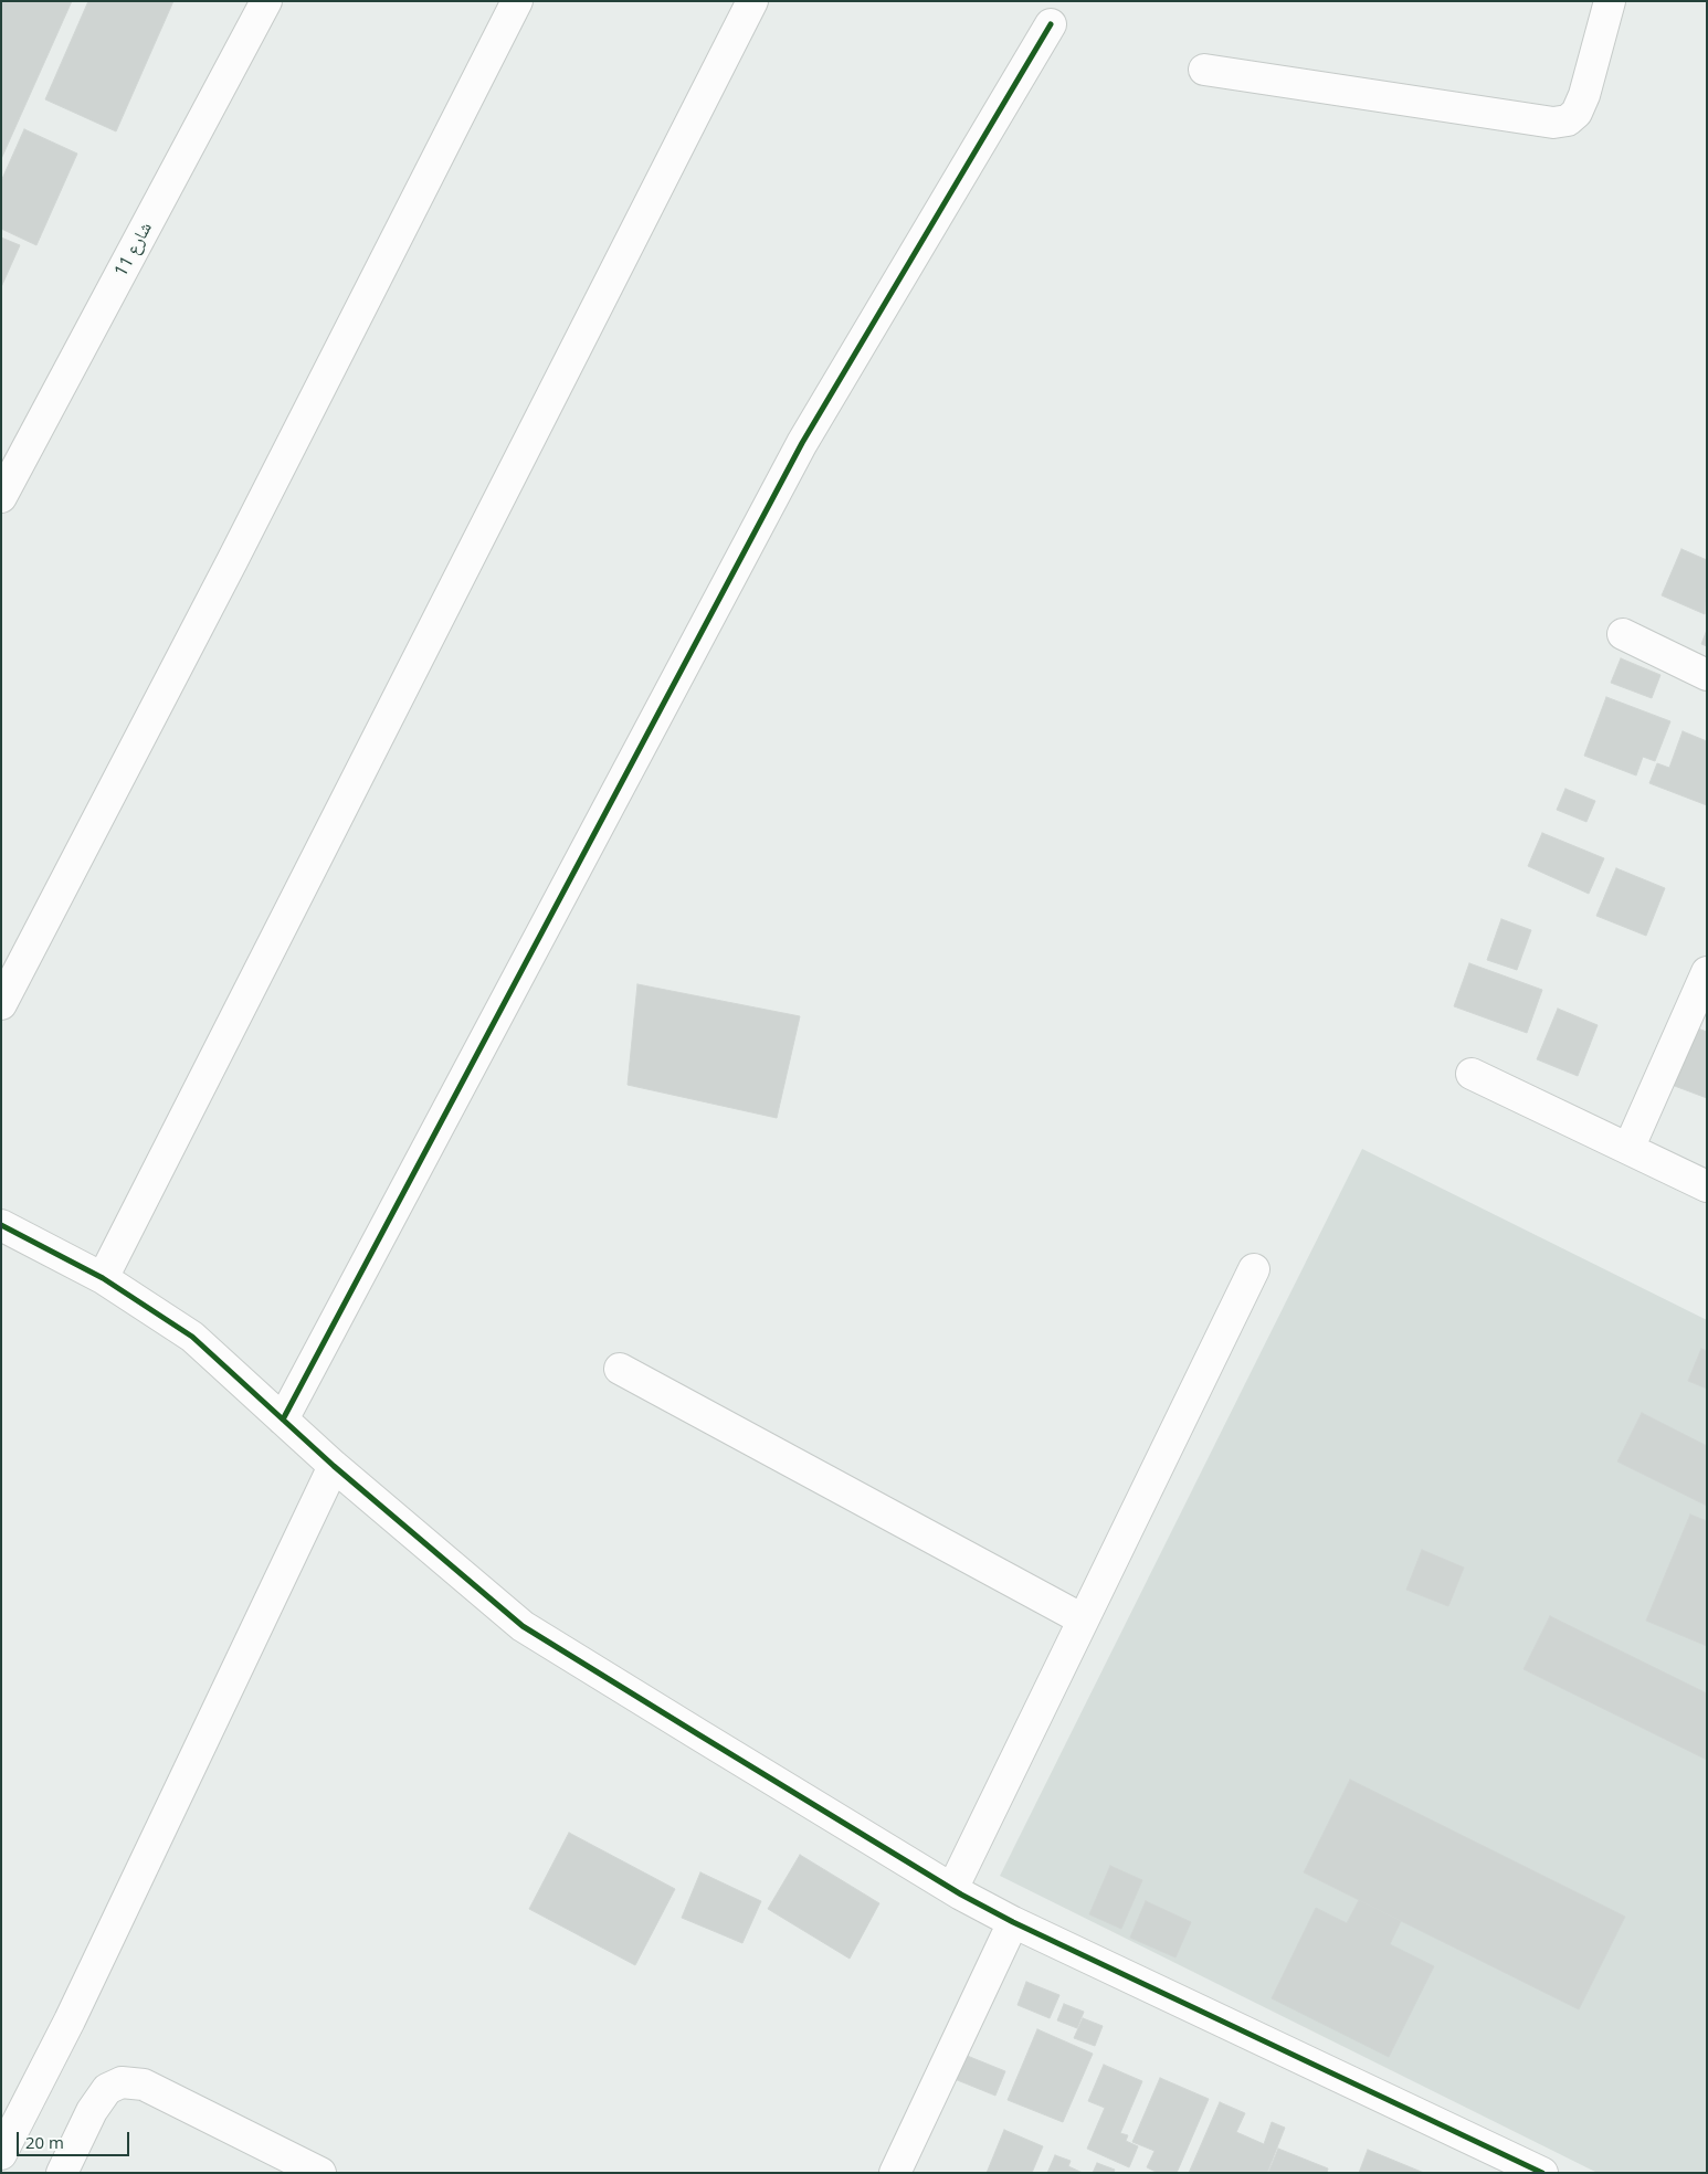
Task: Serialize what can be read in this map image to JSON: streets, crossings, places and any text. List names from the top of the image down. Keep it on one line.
{"streets":{"street":["شارع 11"]},"scale_bar":"20 m"}
